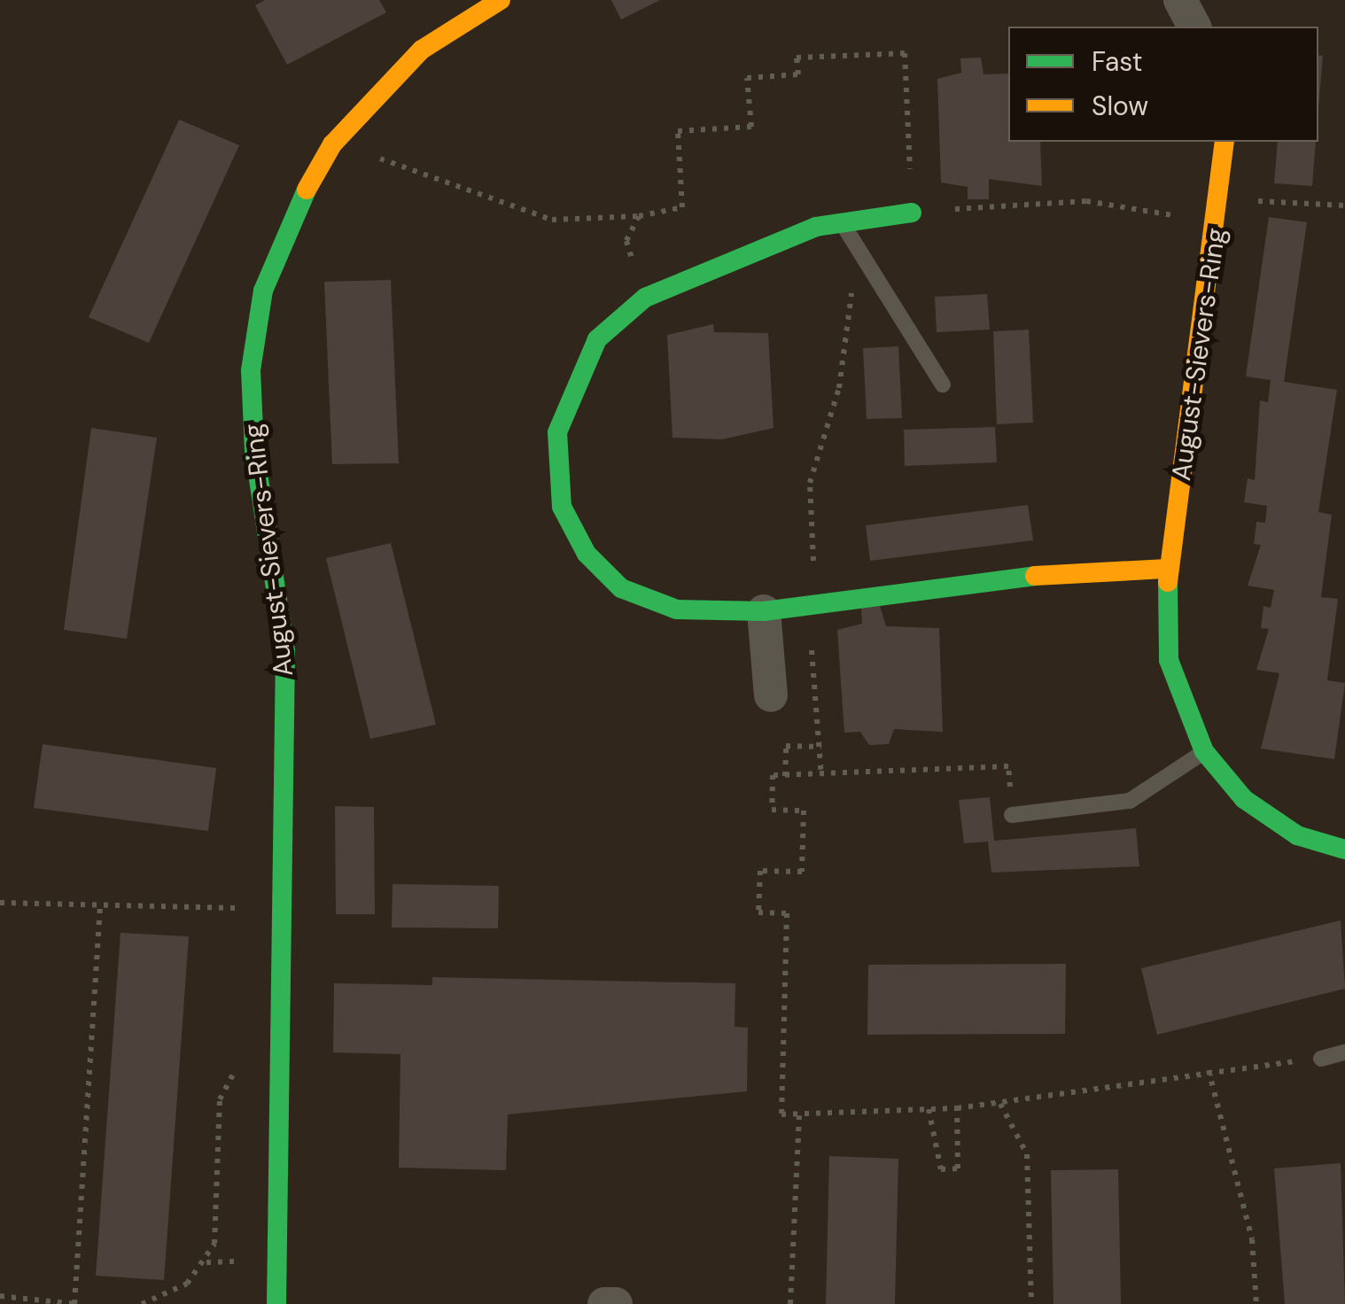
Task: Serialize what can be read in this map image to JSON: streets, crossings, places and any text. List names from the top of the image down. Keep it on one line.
{"streets":{"street":["August-Sievers-Ring"]},"legend":["Fast","Slow"]}
